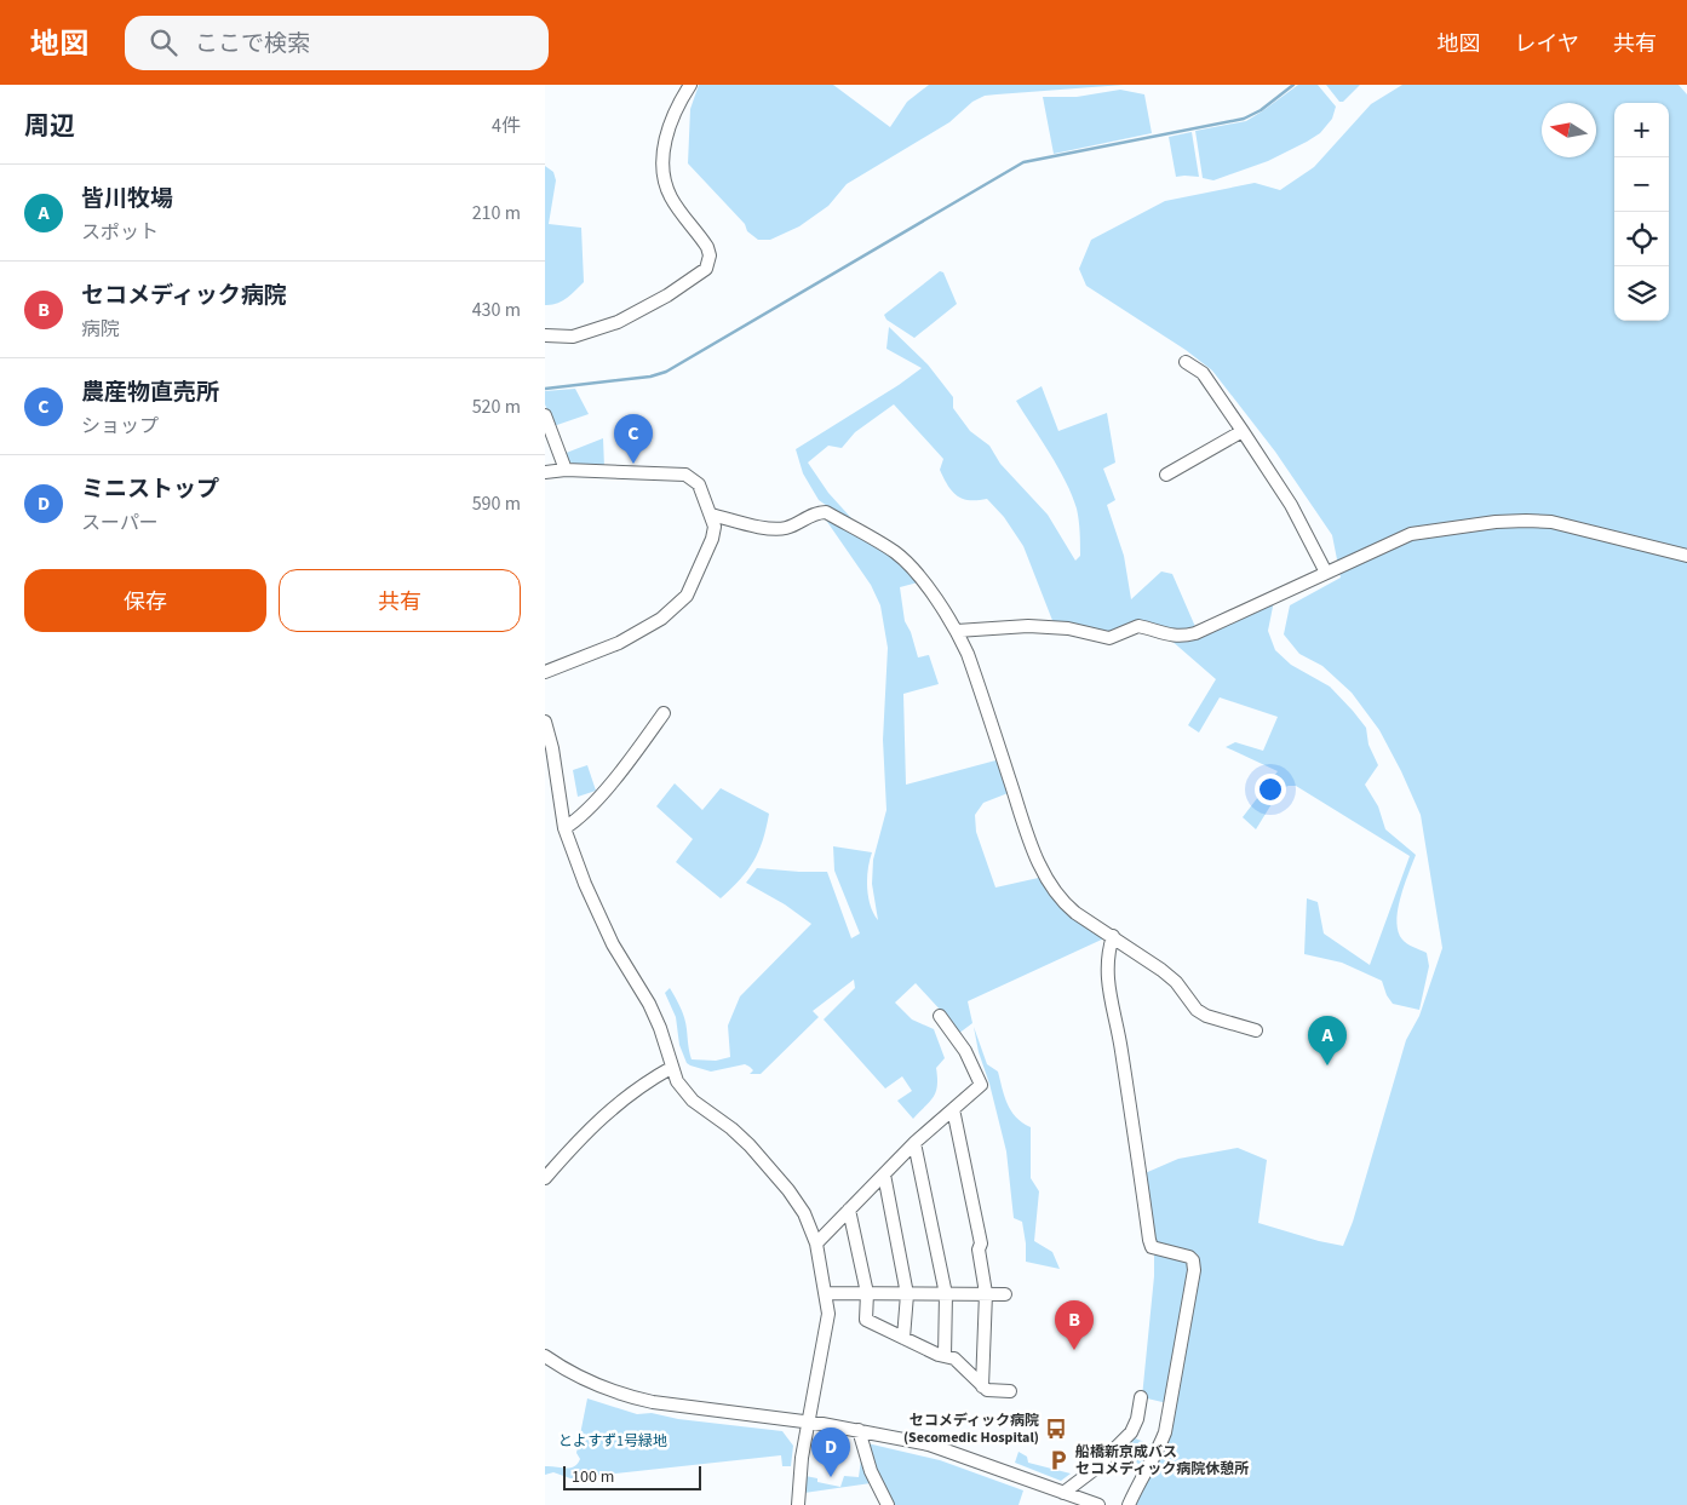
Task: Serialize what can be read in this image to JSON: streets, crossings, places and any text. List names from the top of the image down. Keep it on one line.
{"parks":["とよすず1号緑地"],"places":{"bus stop":["セコメディック病院 (Secomedic Hospital)"],"parking":["船橋新京成バス セコメディック病院休憩所"]},"scale_bar":"100 m","north":"left","page":{"header":"地図","search":"ここで検索","nav":["地図","レイヤ","共有"],"heading":["周辺","4件"],"map_buttons":["+","−"],"list":[{"mark":"A","name":"皆川牧場","note":"スポット","value":"210 m"},{"mark":"B","name":"セコメディック病院","note":"病院","value":"430 m"},{"mark":"C","name":"農産物直売所","note":"ショップ","value":"520 m"},{"mark":"D","name":"ミニストップ","note":"スーパー","value":"590 m"}],"pins":["C","A","B","D"],"buttons":["保存","共有"],"scale":"100 m"}}
